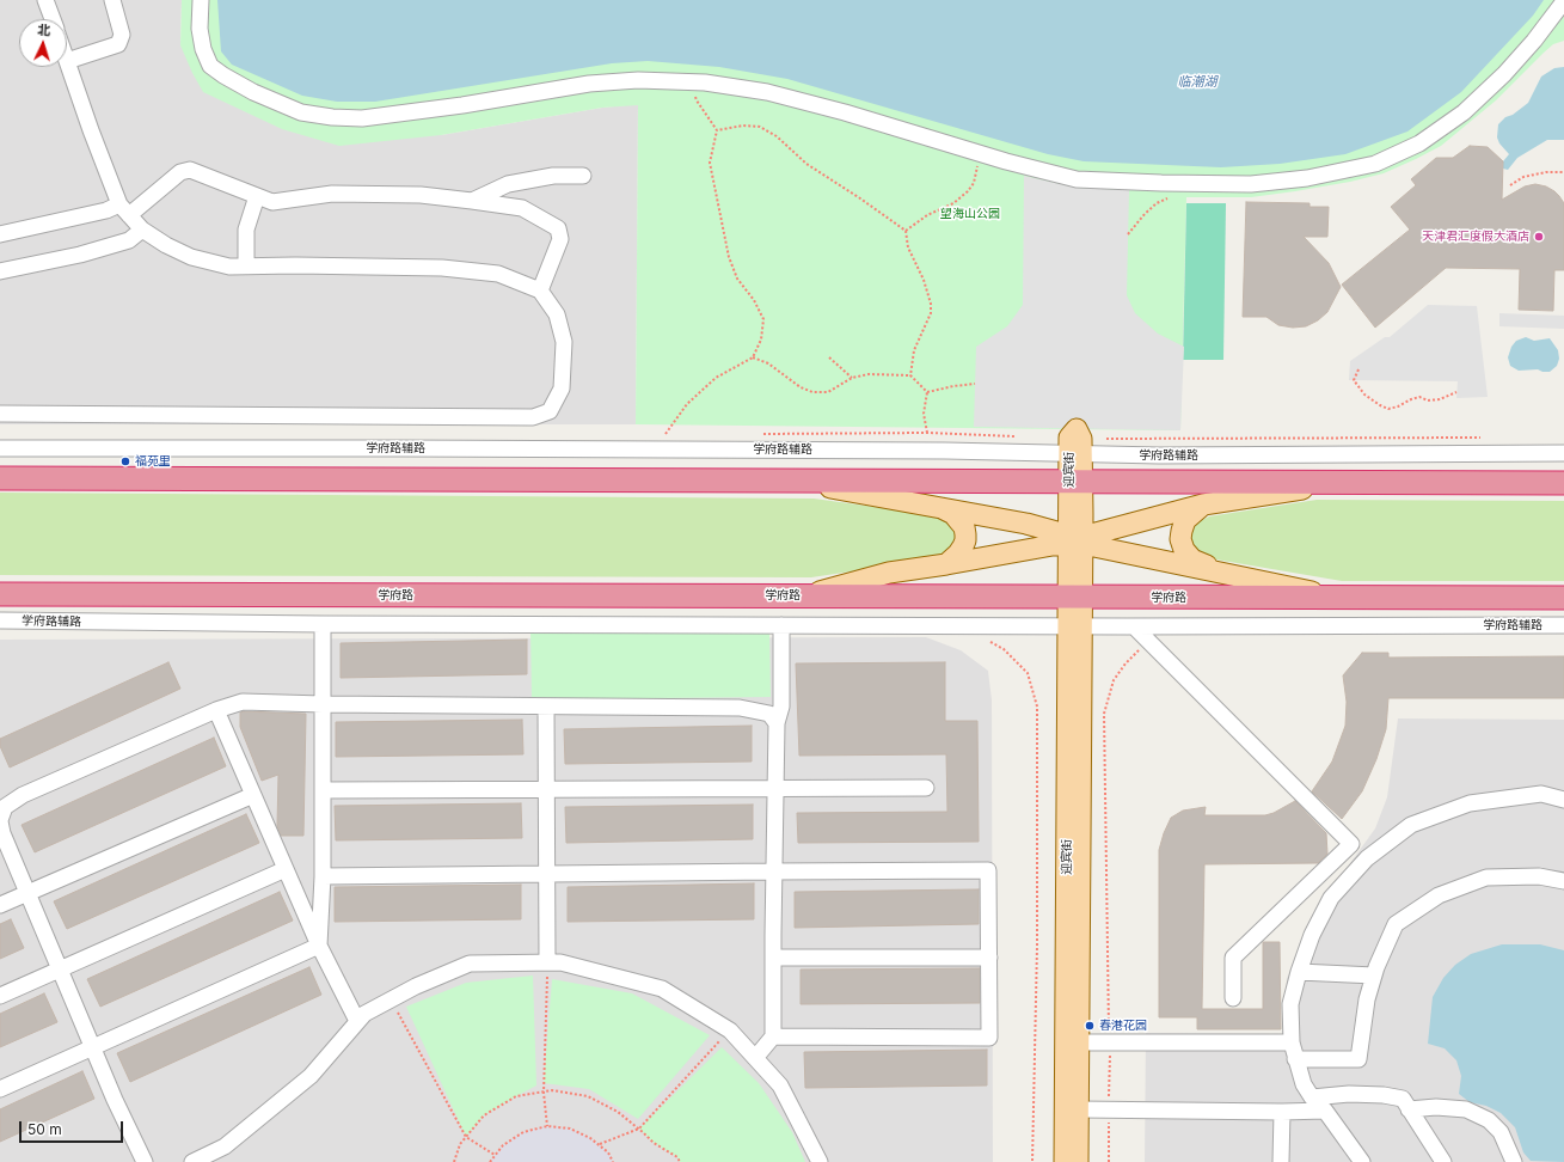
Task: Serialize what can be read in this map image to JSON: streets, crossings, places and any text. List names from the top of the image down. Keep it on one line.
{"streets":{"highway":["学府路"],"main road":["迎宾街"],"street":["学府路辅路"]},"crossings":[["学府路辅路","迎宾街"],["迎宾街","学府路"]],"water":["临潮湖"],"parks":["望海山公园"],"places":["天津君汇度假大酒店","福苑里","春港花园"],"scale_bar":"50 m","north":"top"}
